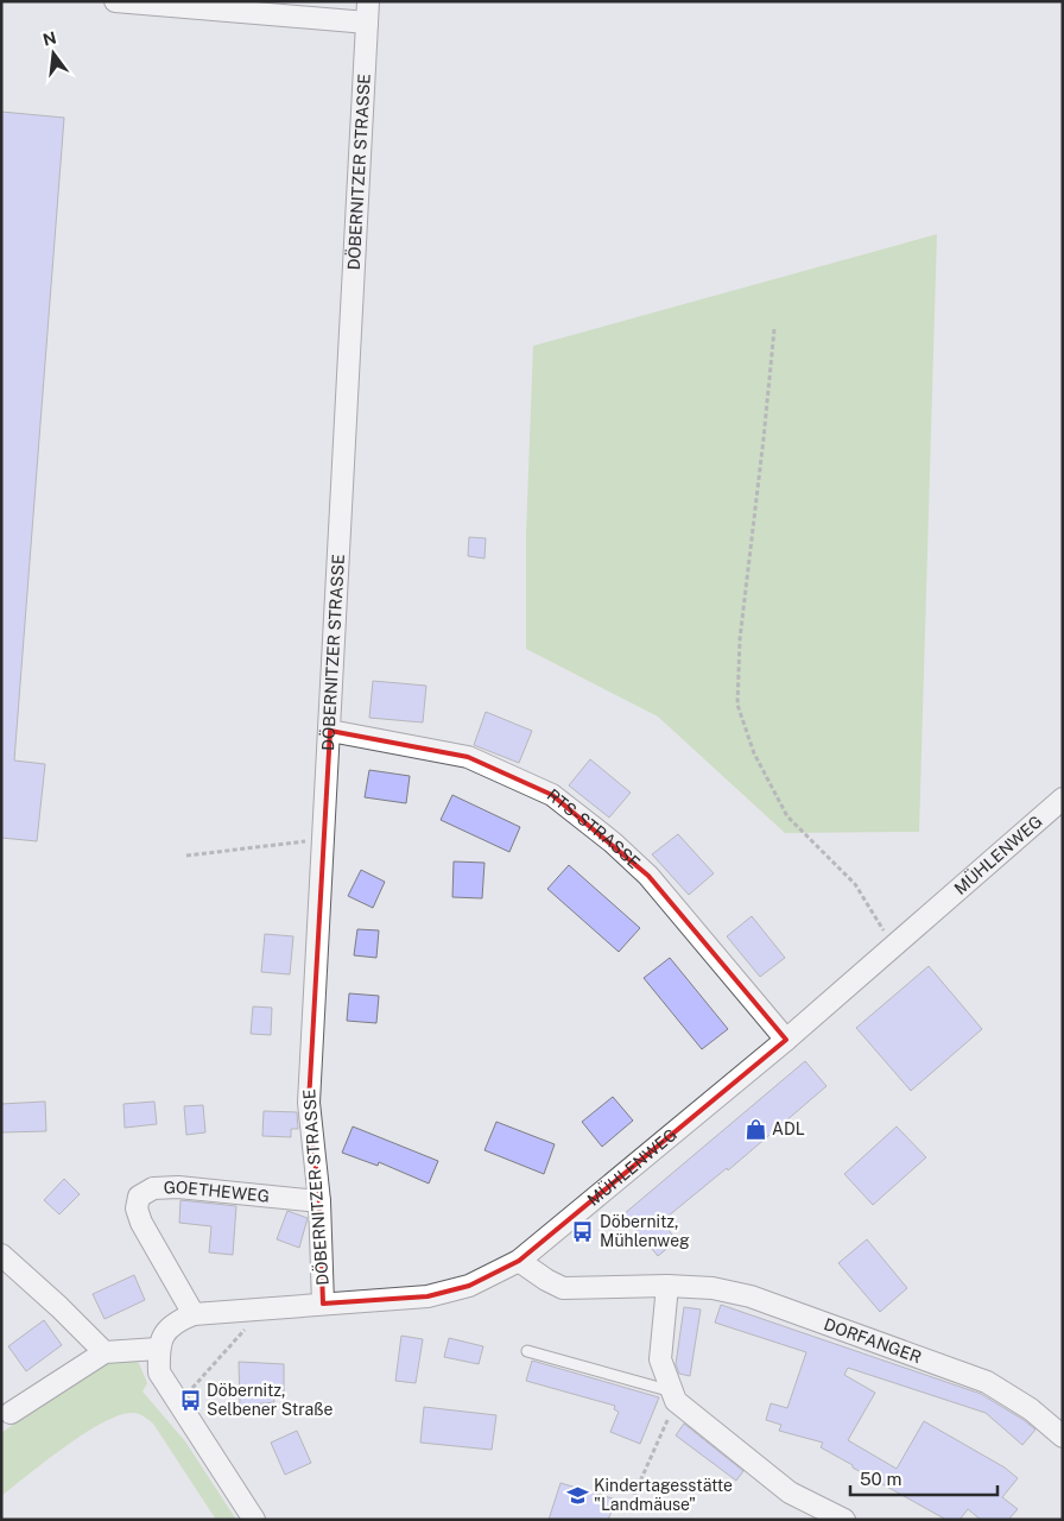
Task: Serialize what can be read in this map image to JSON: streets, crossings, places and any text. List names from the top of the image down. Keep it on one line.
{"streets":{"street":["DÖBERNITZER STRASSE","RTS-STRASSE","MÜHLENWEG","GOETHEWEG","DORFANGER"]},"crossings":[["DÖBERNITZER STRASSE","RTS-STRASSE"],["DÖBERNITZER STRASSE","MÜHLENWEG"],["DÖBERNITZER STRASSE","GOETHEWEG"],["RTS-STRASSE","MÜHLENWEG"],["MÜHLENWEG","GOETHEWEG"],["MÜHLENWEG","DORFANGER"]],"places":{"shop":["ADL"],"bus stop":["Döbernitz, Mühlenweg","Döbernitz, Selbener Straße"],"school or university":["Kindertagesstätte \"Landmäuse\""]},"scale_bar":"50 m","north":"top"}
